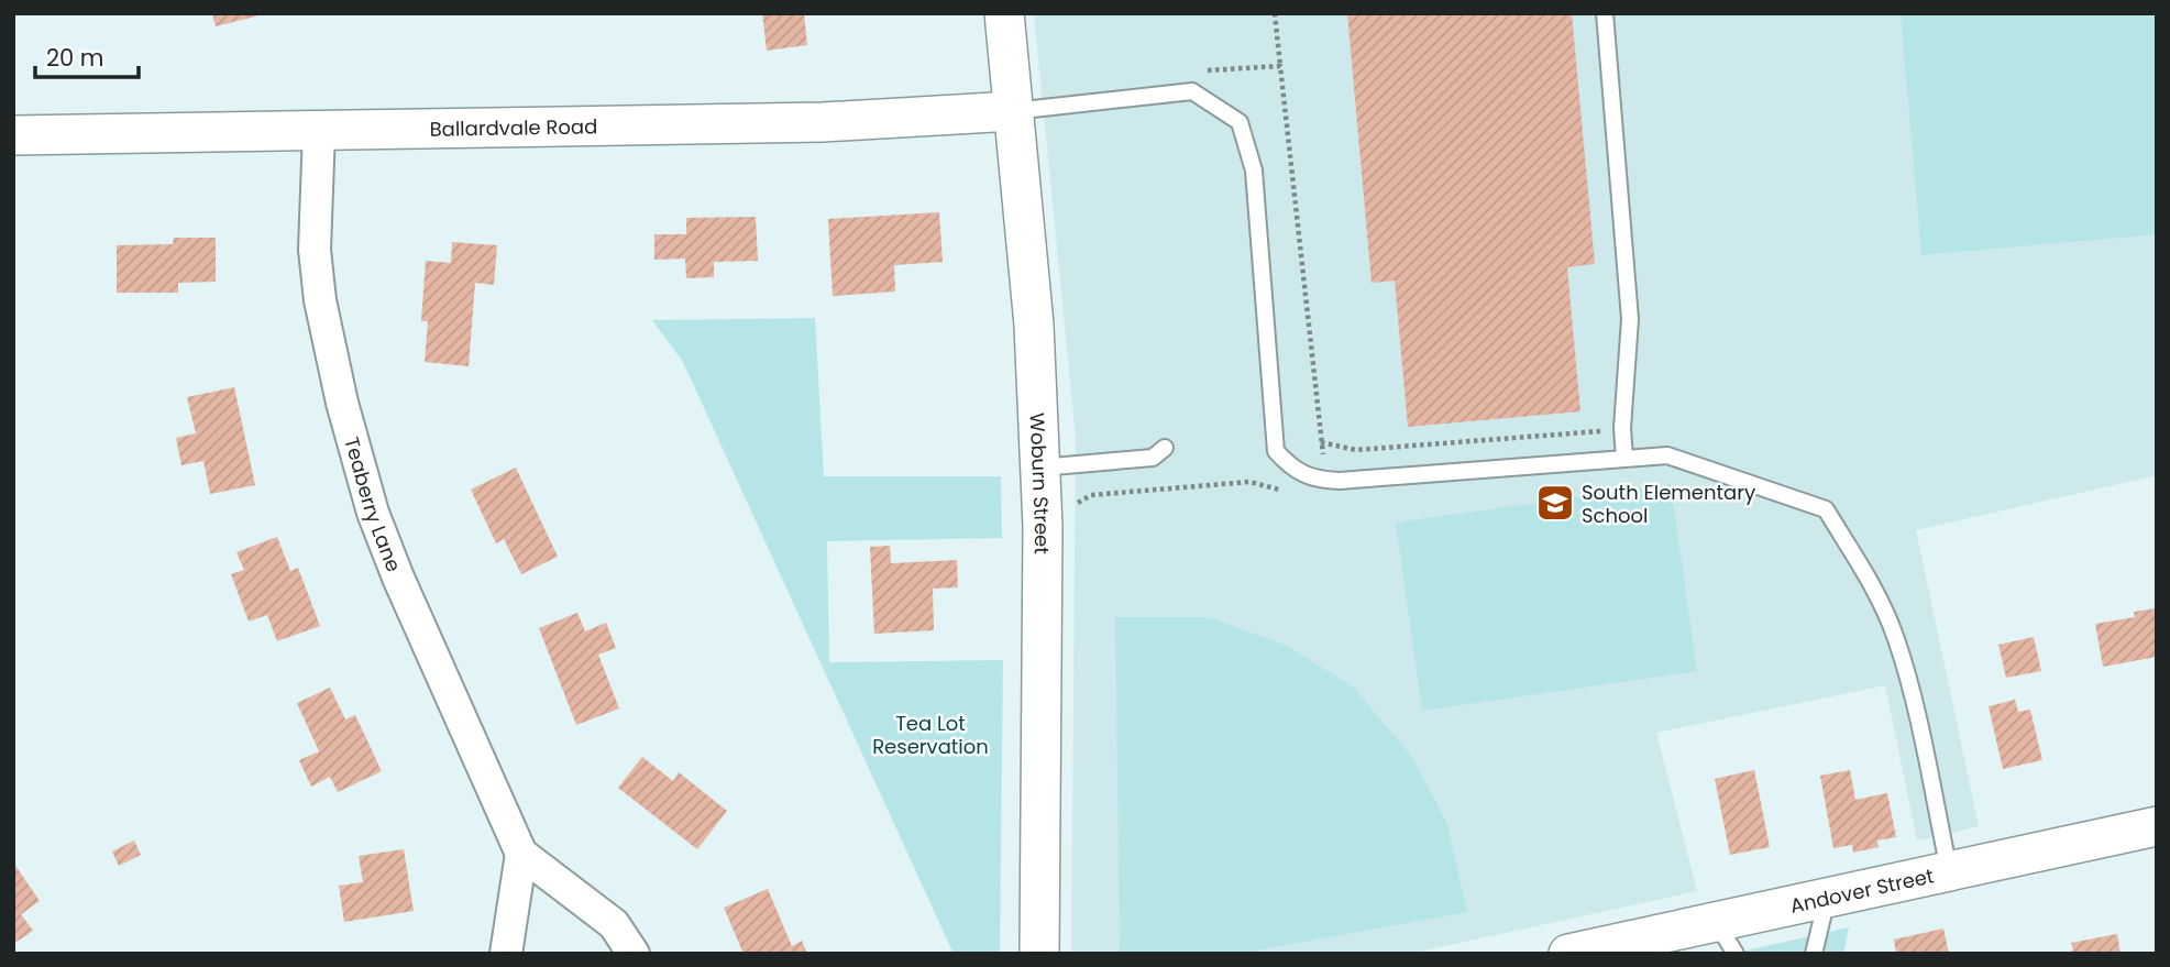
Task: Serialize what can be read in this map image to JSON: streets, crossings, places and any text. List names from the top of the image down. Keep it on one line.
{"streets":{"street":["Ballardvale Road","Woburn Street","Teaberry Lane","Andover Street"]},"crossings":[["Ballardvale Road","Woburn Street"],["Ballardvale Road","Teaberry Lane"]],"parks":["Tea Lot Reservation"],"places":{"school or university":["South Elementary School"]},"scale_bar":"20 m"}
